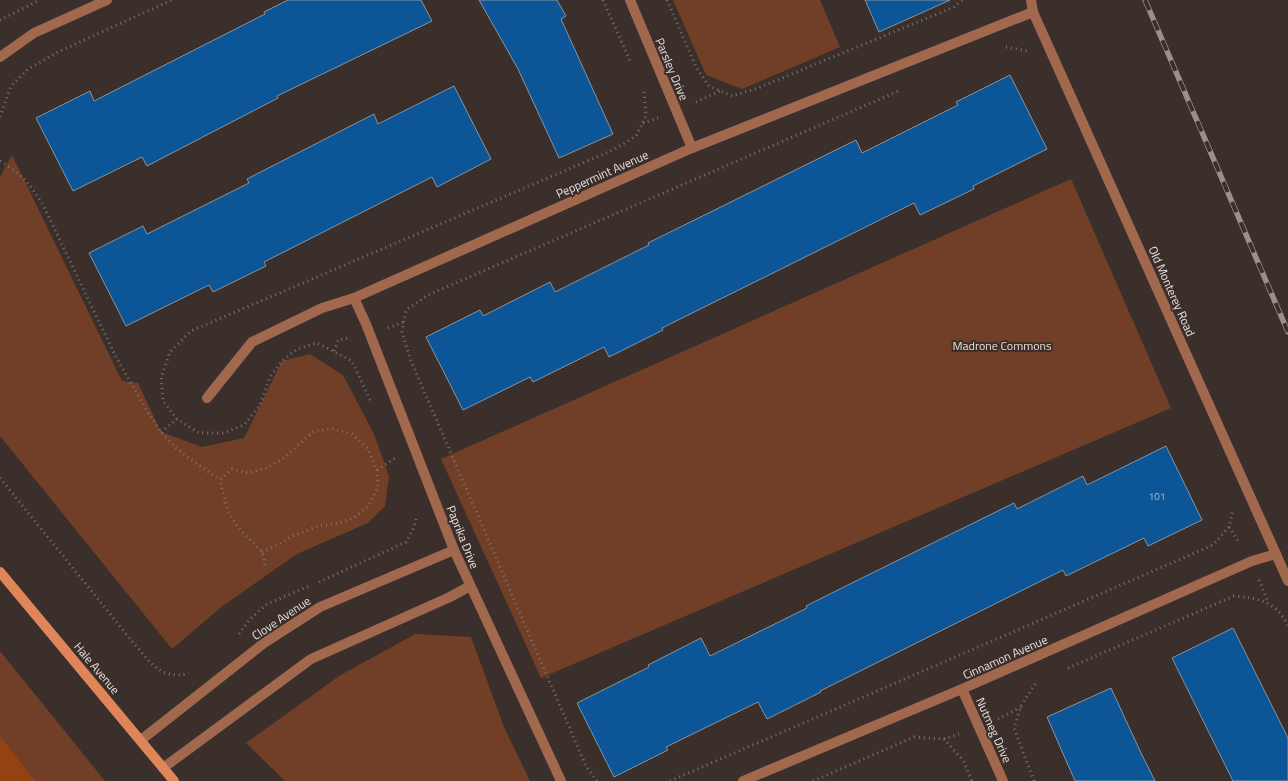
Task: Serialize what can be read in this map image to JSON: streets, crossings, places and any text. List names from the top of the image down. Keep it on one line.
{"streets":{"main road":["Hale Avenue"],"street":["Parsley Drive","Peppermint Avenue","Old Monterey Road","Paprika Drive","Clove Avenue","Cinnamon Avenue","Nutmeg Drive"]},"crossings":[["Parsley Drive","Peppermint Avenue"],["Peppermint Avenue","Old Monterey Road"],["Peppermint Avenue","Paprika Drive"],["Old Monterey Road","Cinnamon Avenue"],["Paprika Drive","Clove Avenue"],["Clove Avenue","Hale Avenue"],["Cinnamon Avenue","Nutmeg Drive"]],"parks":["Madrone Commons"],"house_numbers":["101"]}
